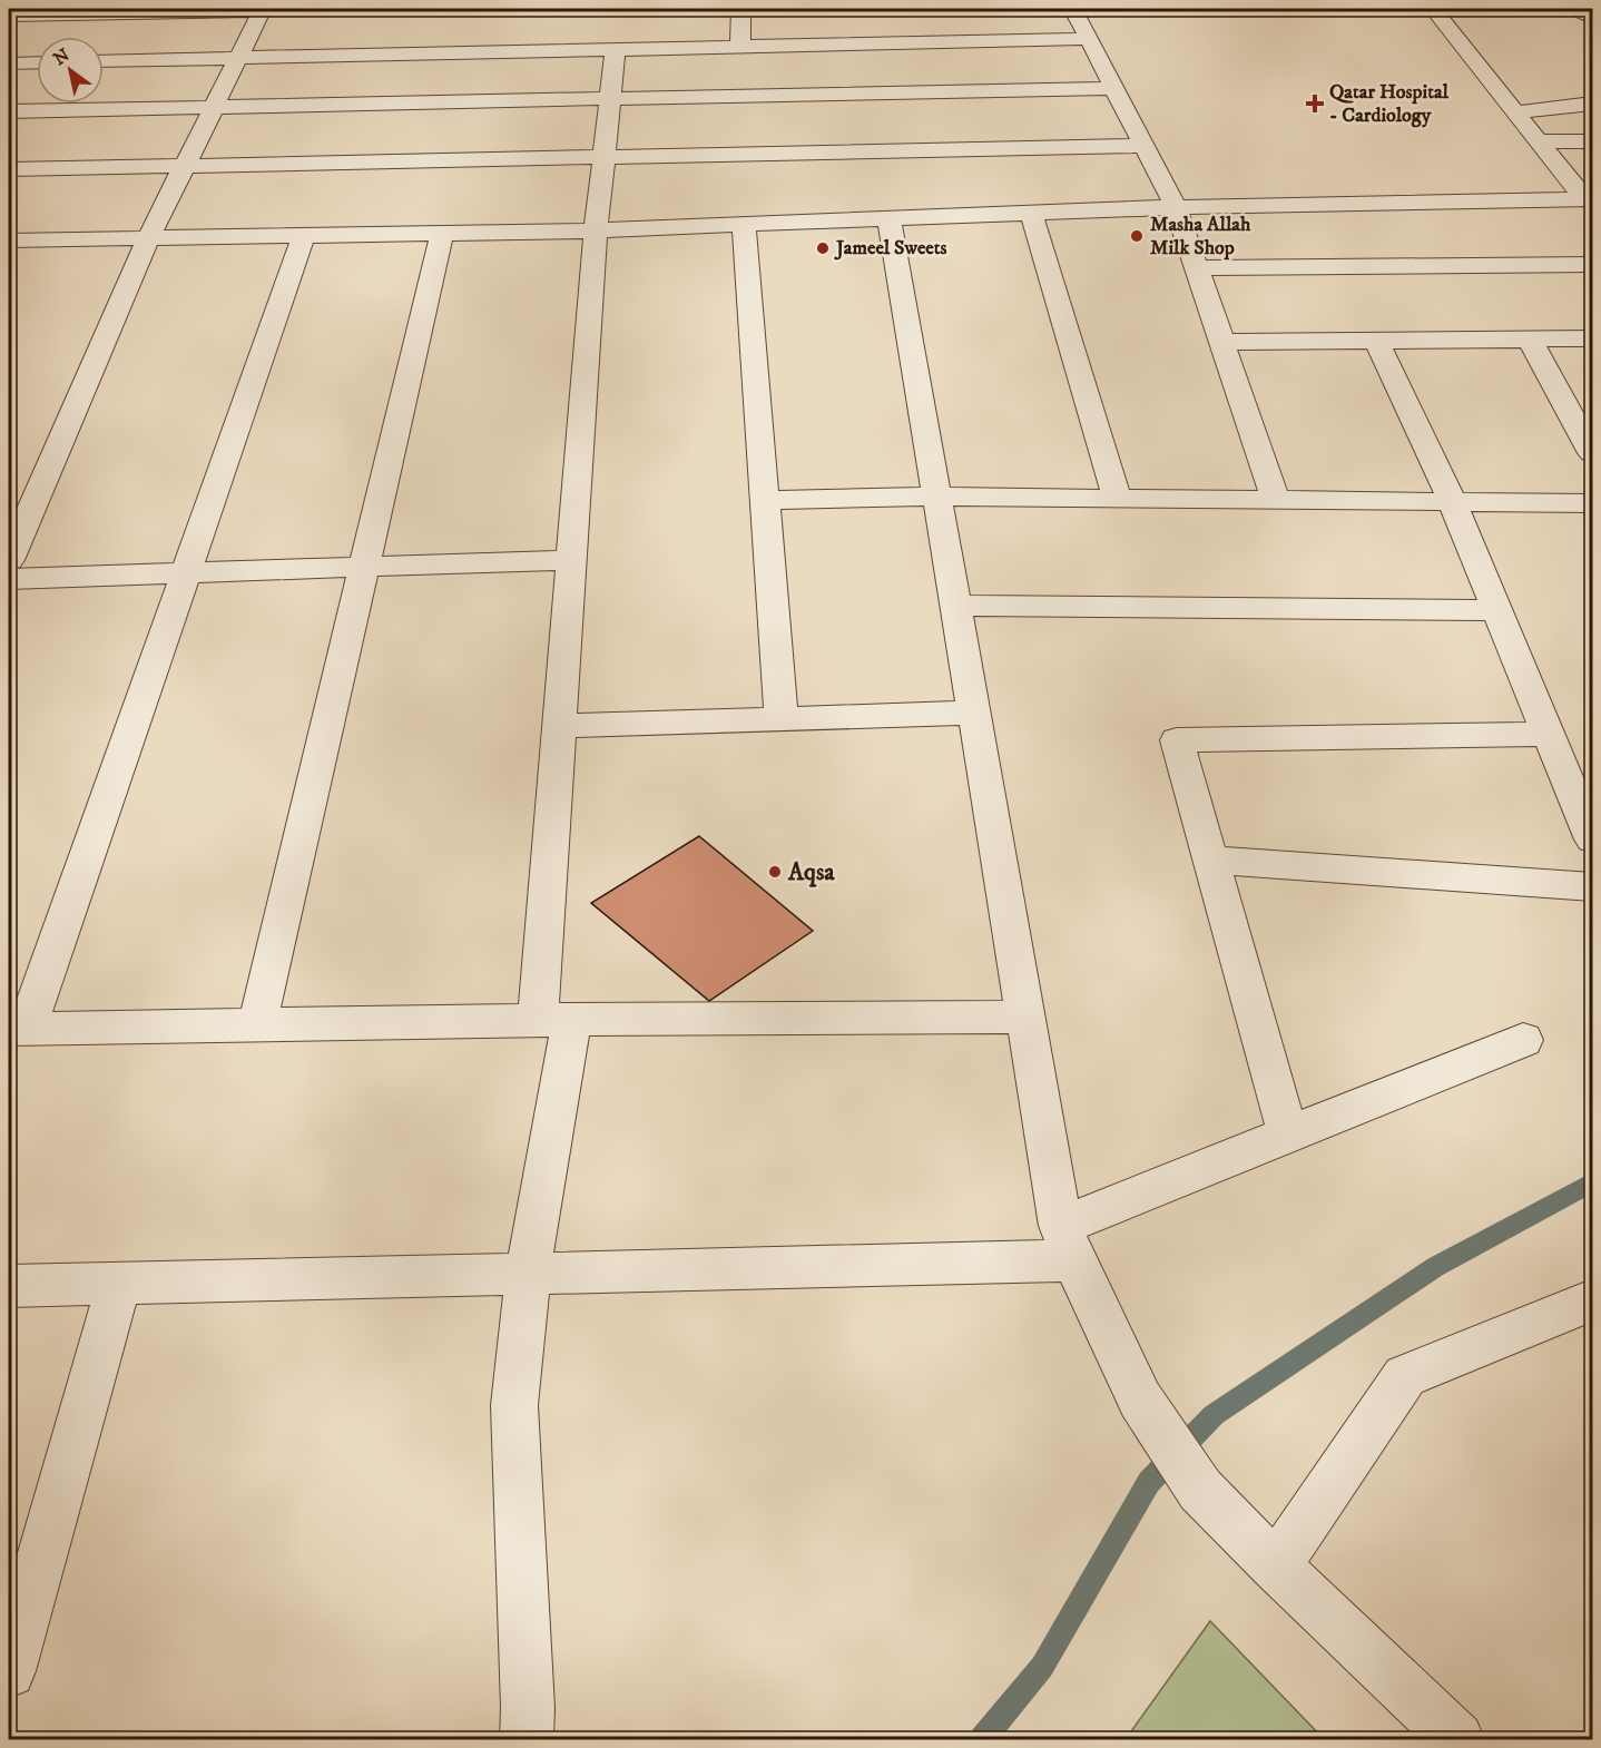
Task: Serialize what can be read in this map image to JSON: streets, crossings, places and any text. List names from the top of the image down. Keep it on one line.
{"places":{"health":["Qatar Hospital - Cardiology"],"other":["Masha Allah Milk Shop","Jameel Sweets","Aqsa"]},"north":"top left"}
